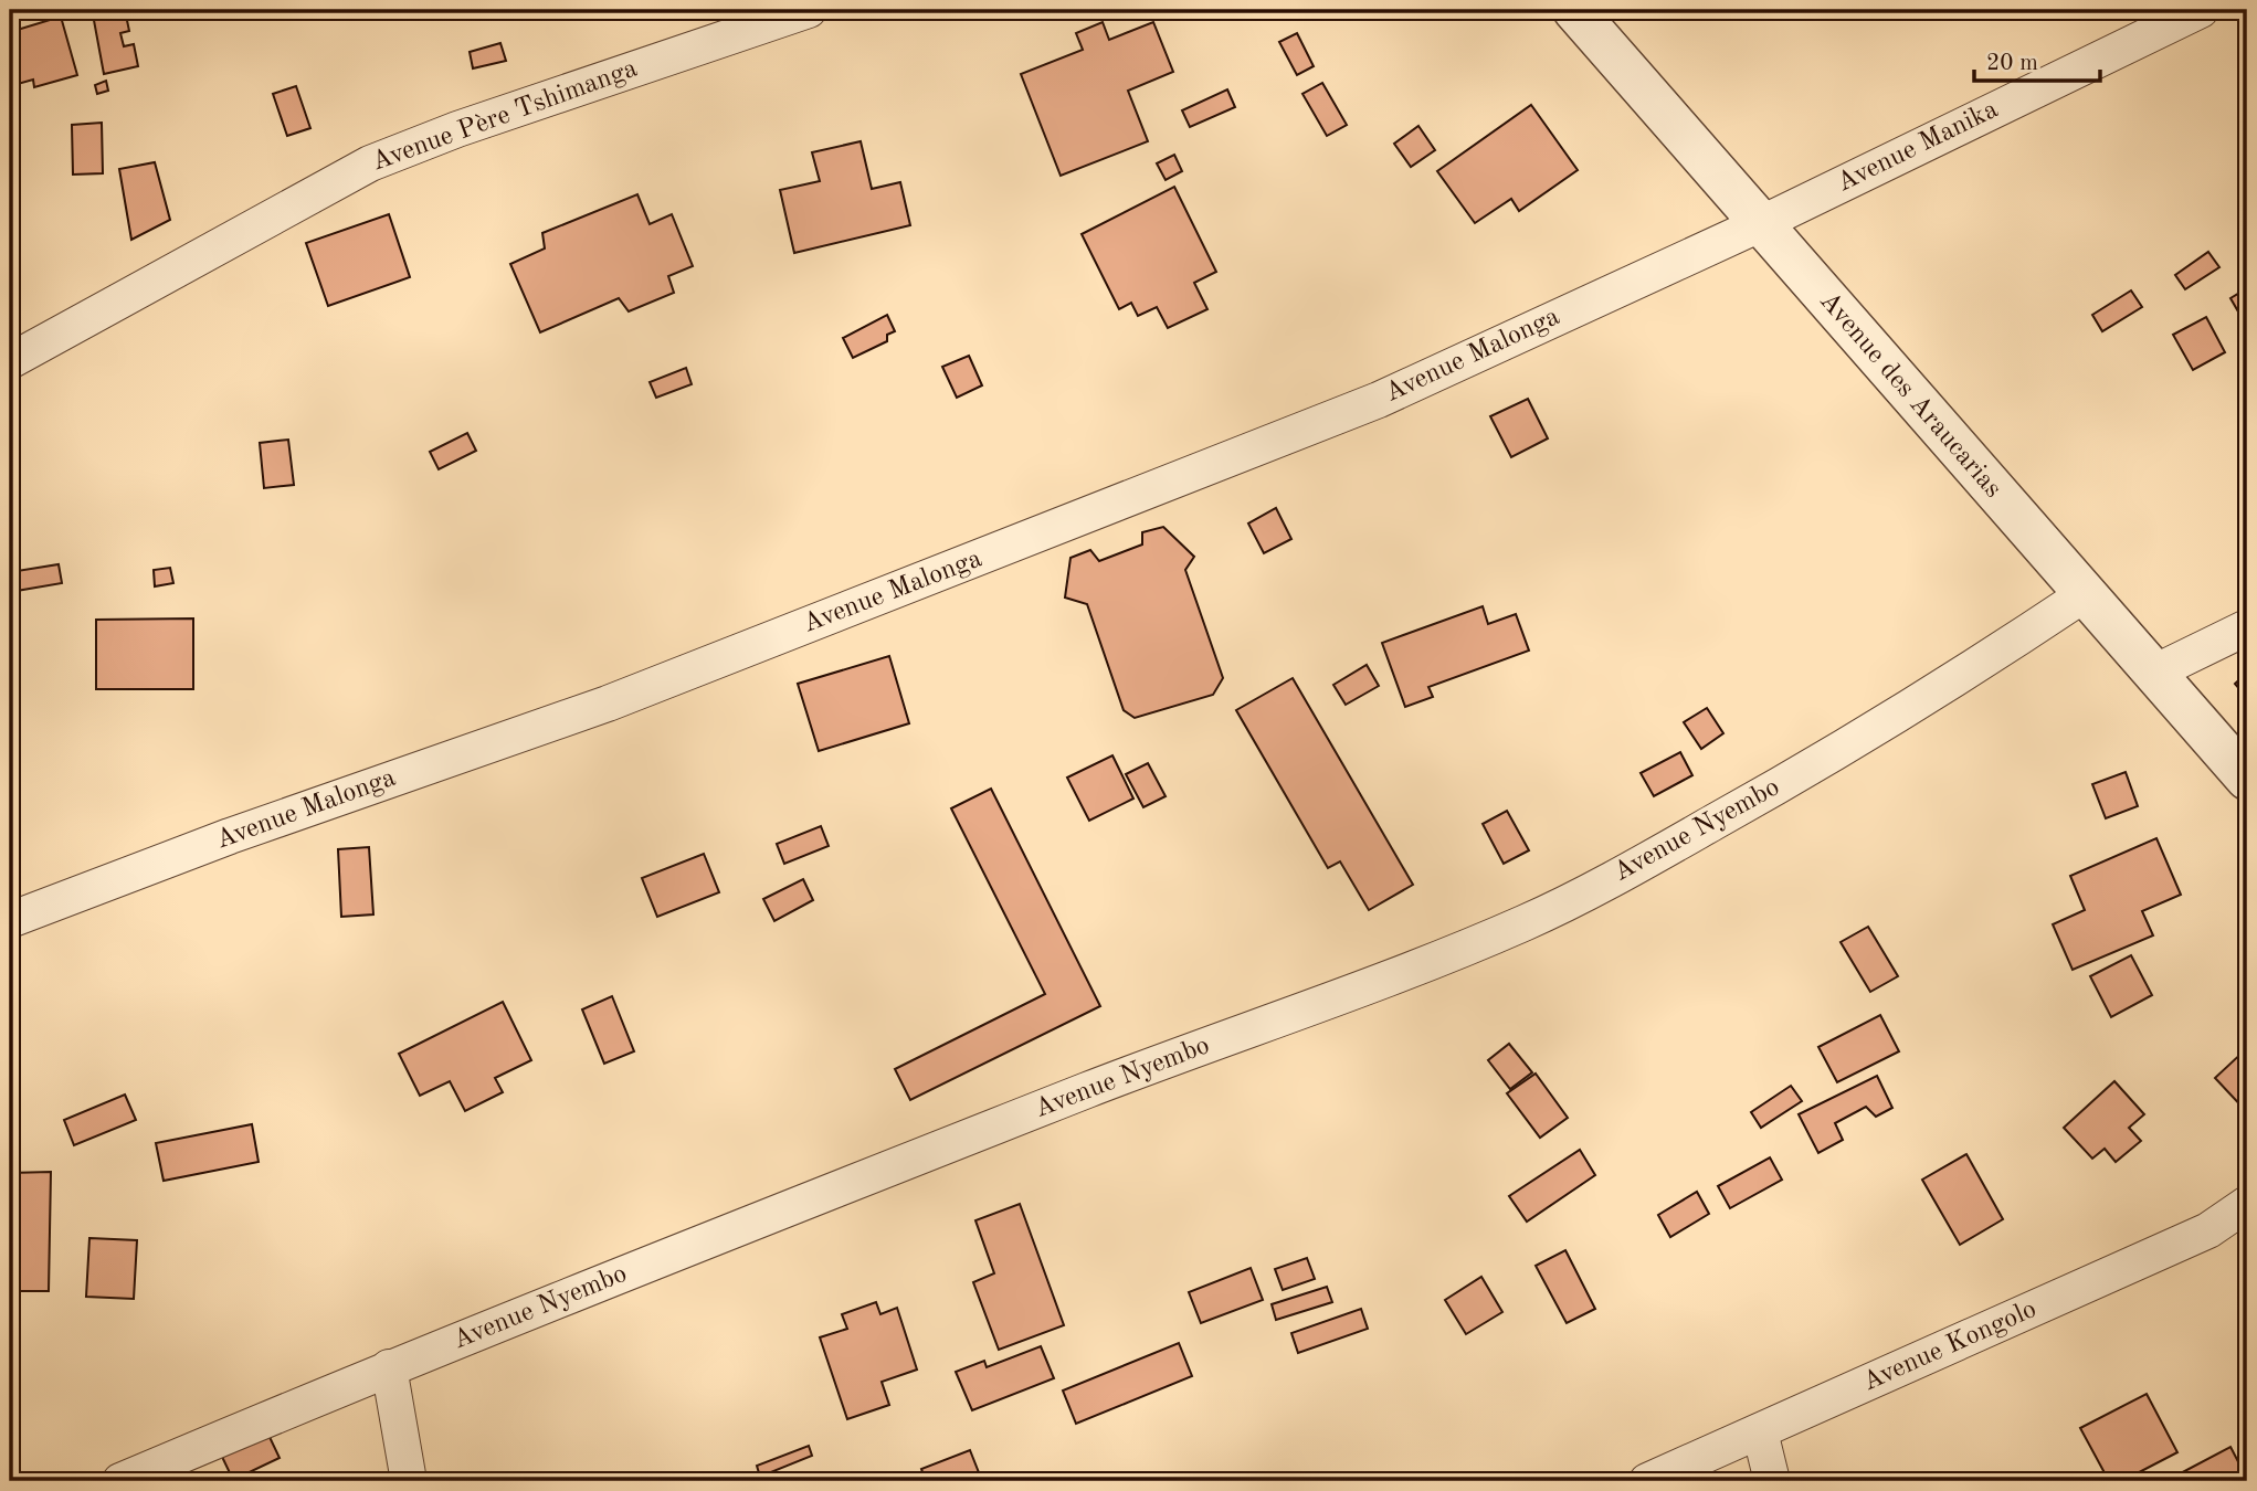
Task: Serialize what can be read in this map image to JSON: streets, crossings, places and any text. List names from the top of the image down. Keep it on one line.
{"streets":{"street":["Avenue Père Tshimanga","Avenue Manika","Avenue Malonga","Avenue des Araucarias","Avenue Nyembo","Avenue Kongolo"]},"crossings":[["Avenue Manika","Avenue Malonga"],["Avenue Manika","Avenue des Araucarias"],["Avenue Malonga","Avenue des Araucarias"],["Avenue des Araucarias","Avenue Nyembo"]],"scale_bar":"20 m"}
